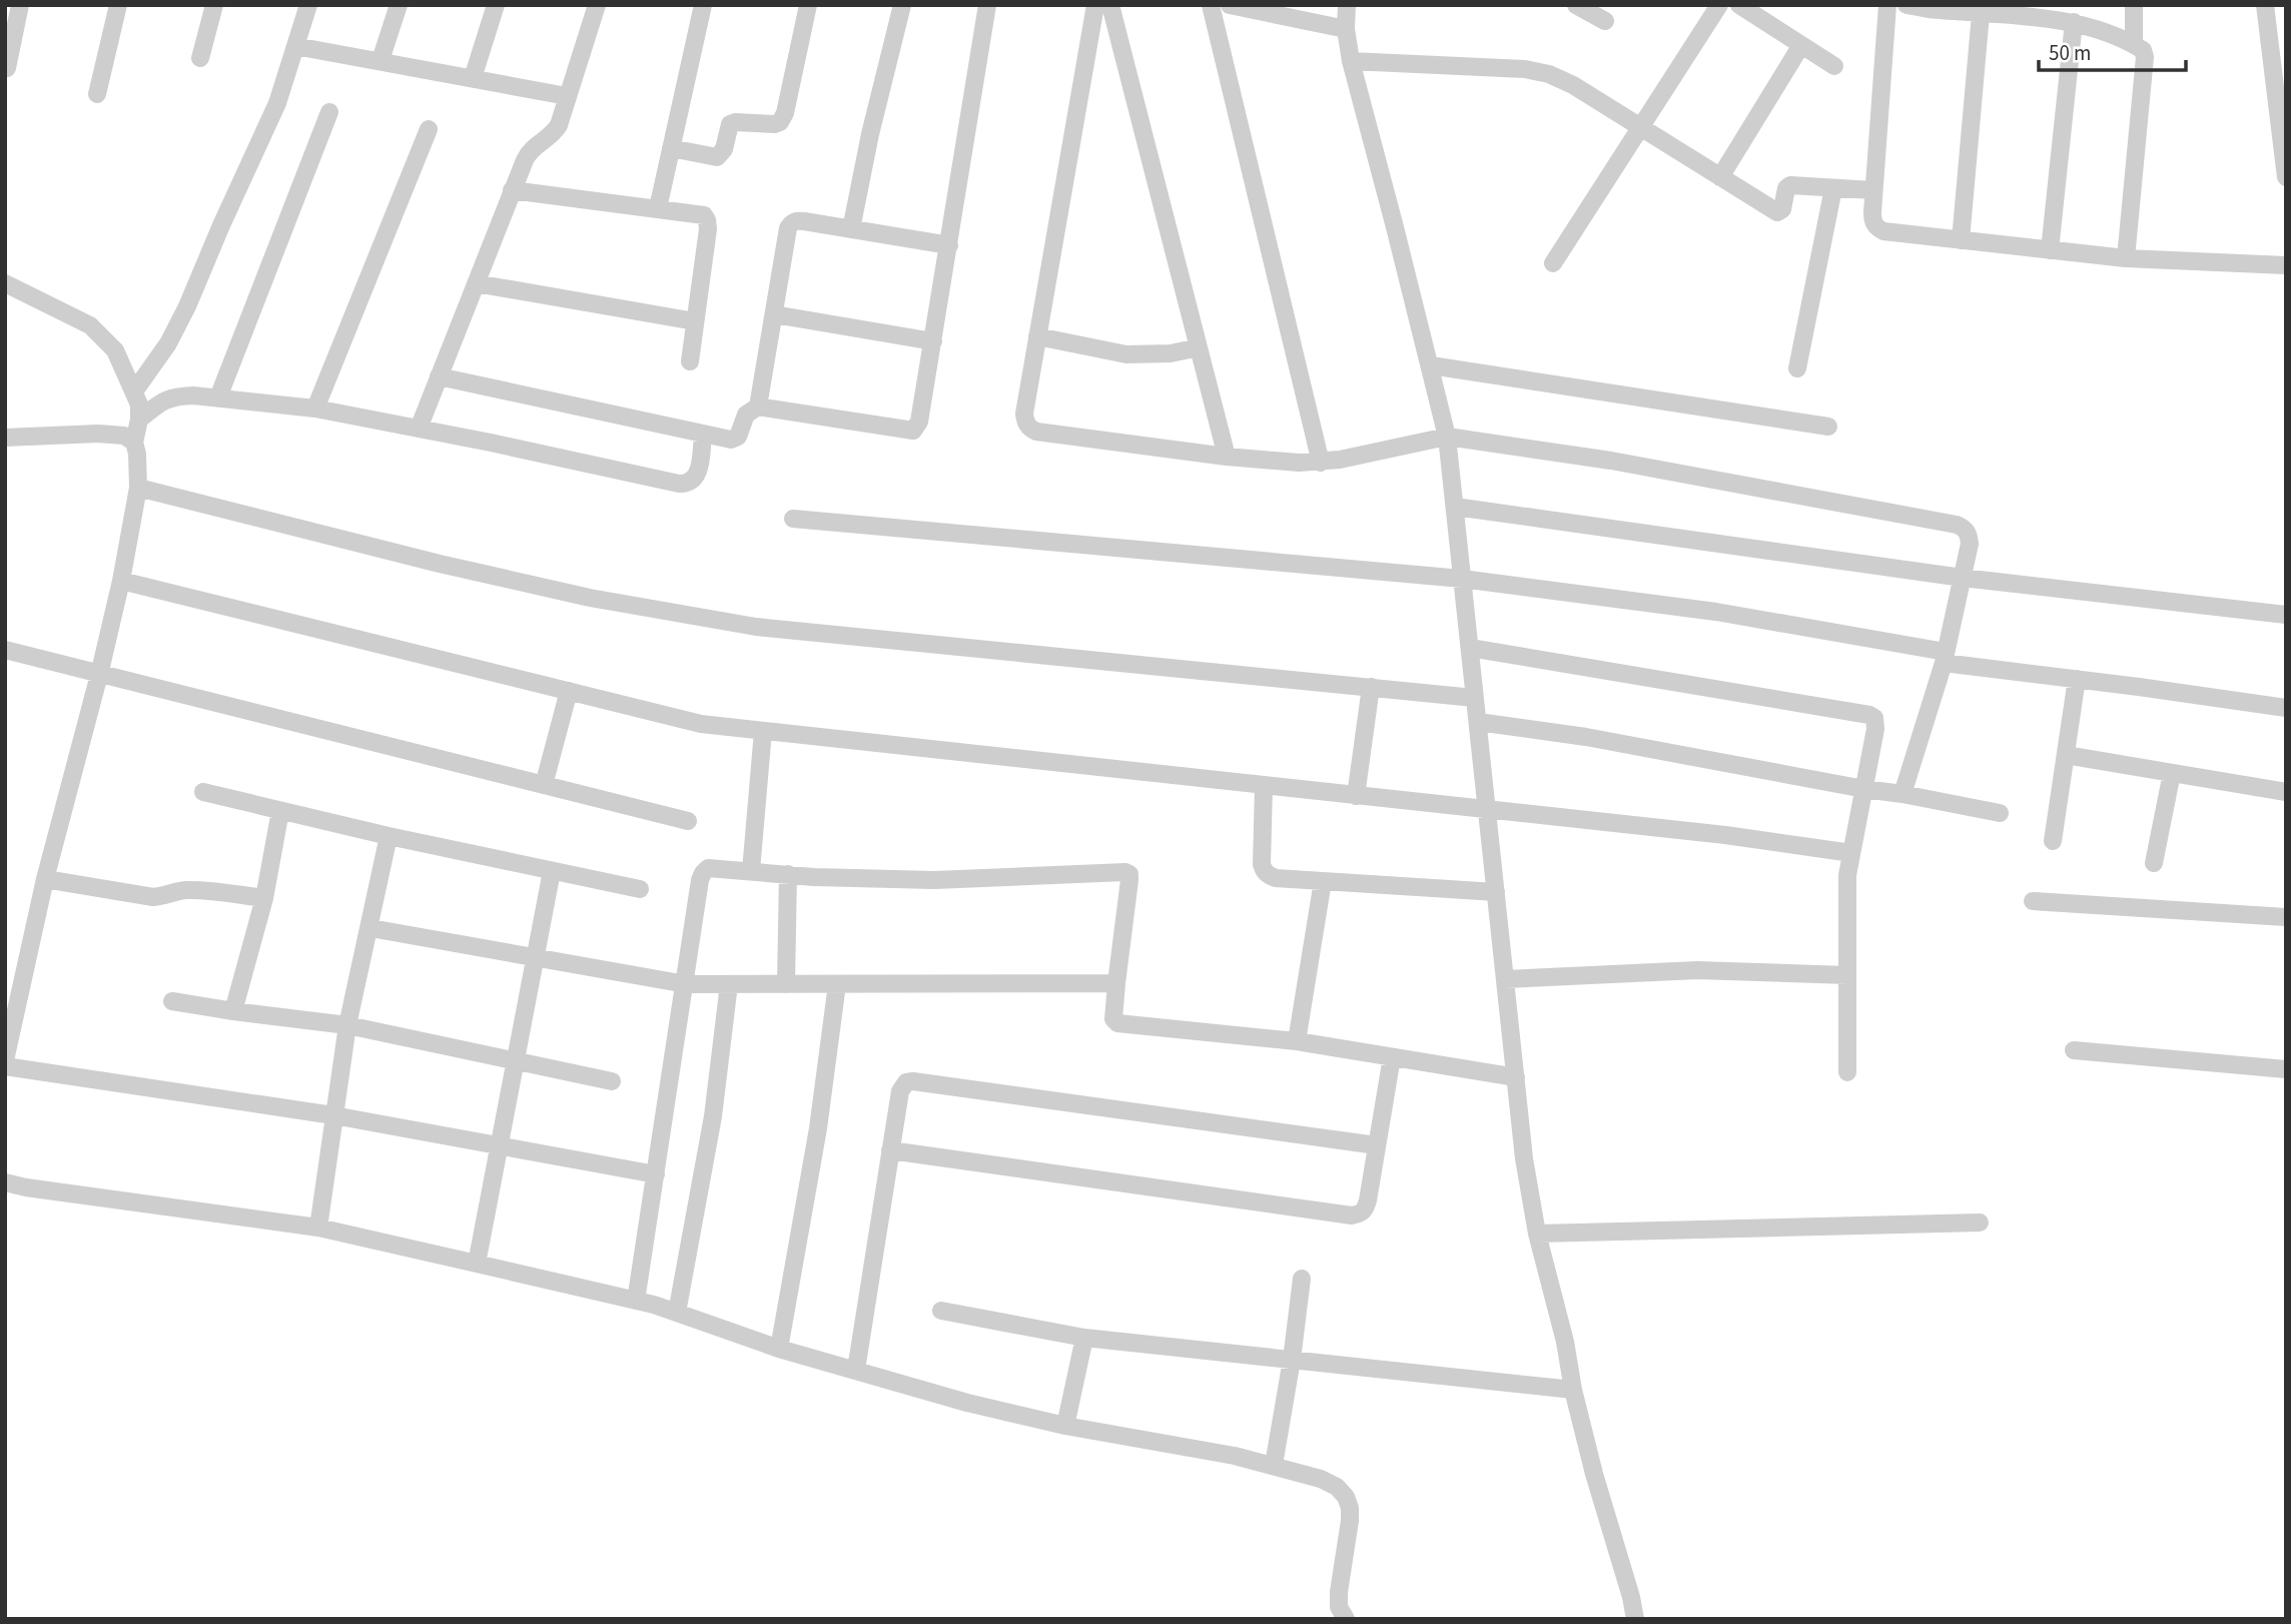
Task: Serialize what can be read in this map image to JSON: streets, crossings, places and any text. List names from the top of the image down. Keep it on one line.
{"scale_bar":"50 m"}
